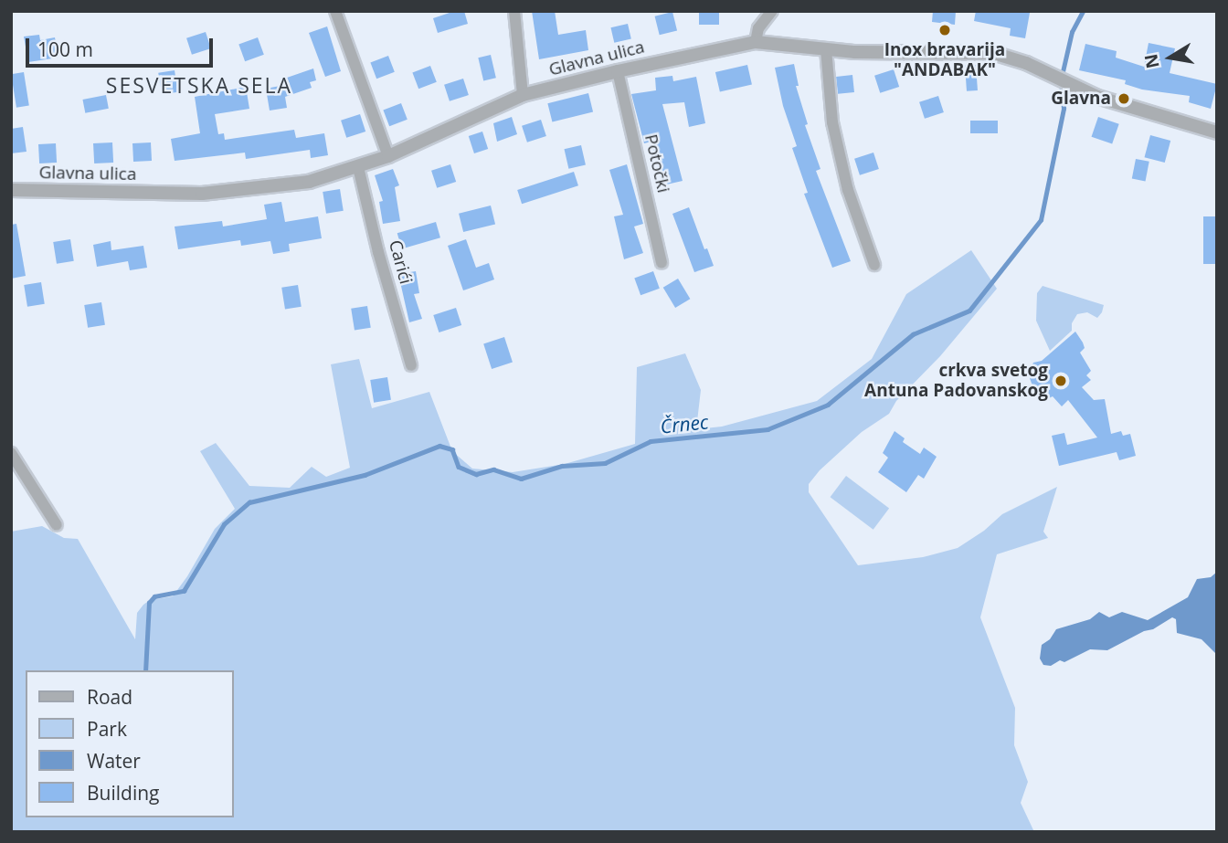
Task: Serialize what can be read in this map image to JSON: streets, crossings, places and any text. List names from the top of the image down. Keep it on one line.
{"streets":{"street":["Glavna ulica","Potočki","Carići"]},"crossings":[["Glavna ulica","Potočki"],["Glavna ulica","Carići"]],"districts":["SESVETSKA SELA"],"water":["Črnec"],"places":["Inox bravarija \"ANDABAK\"","Glavna","crkva svetog Antuna Padovanskog"],"legend":["Road","Park","Water","Building"],"scale_bar":"100 m","north":"left"}
